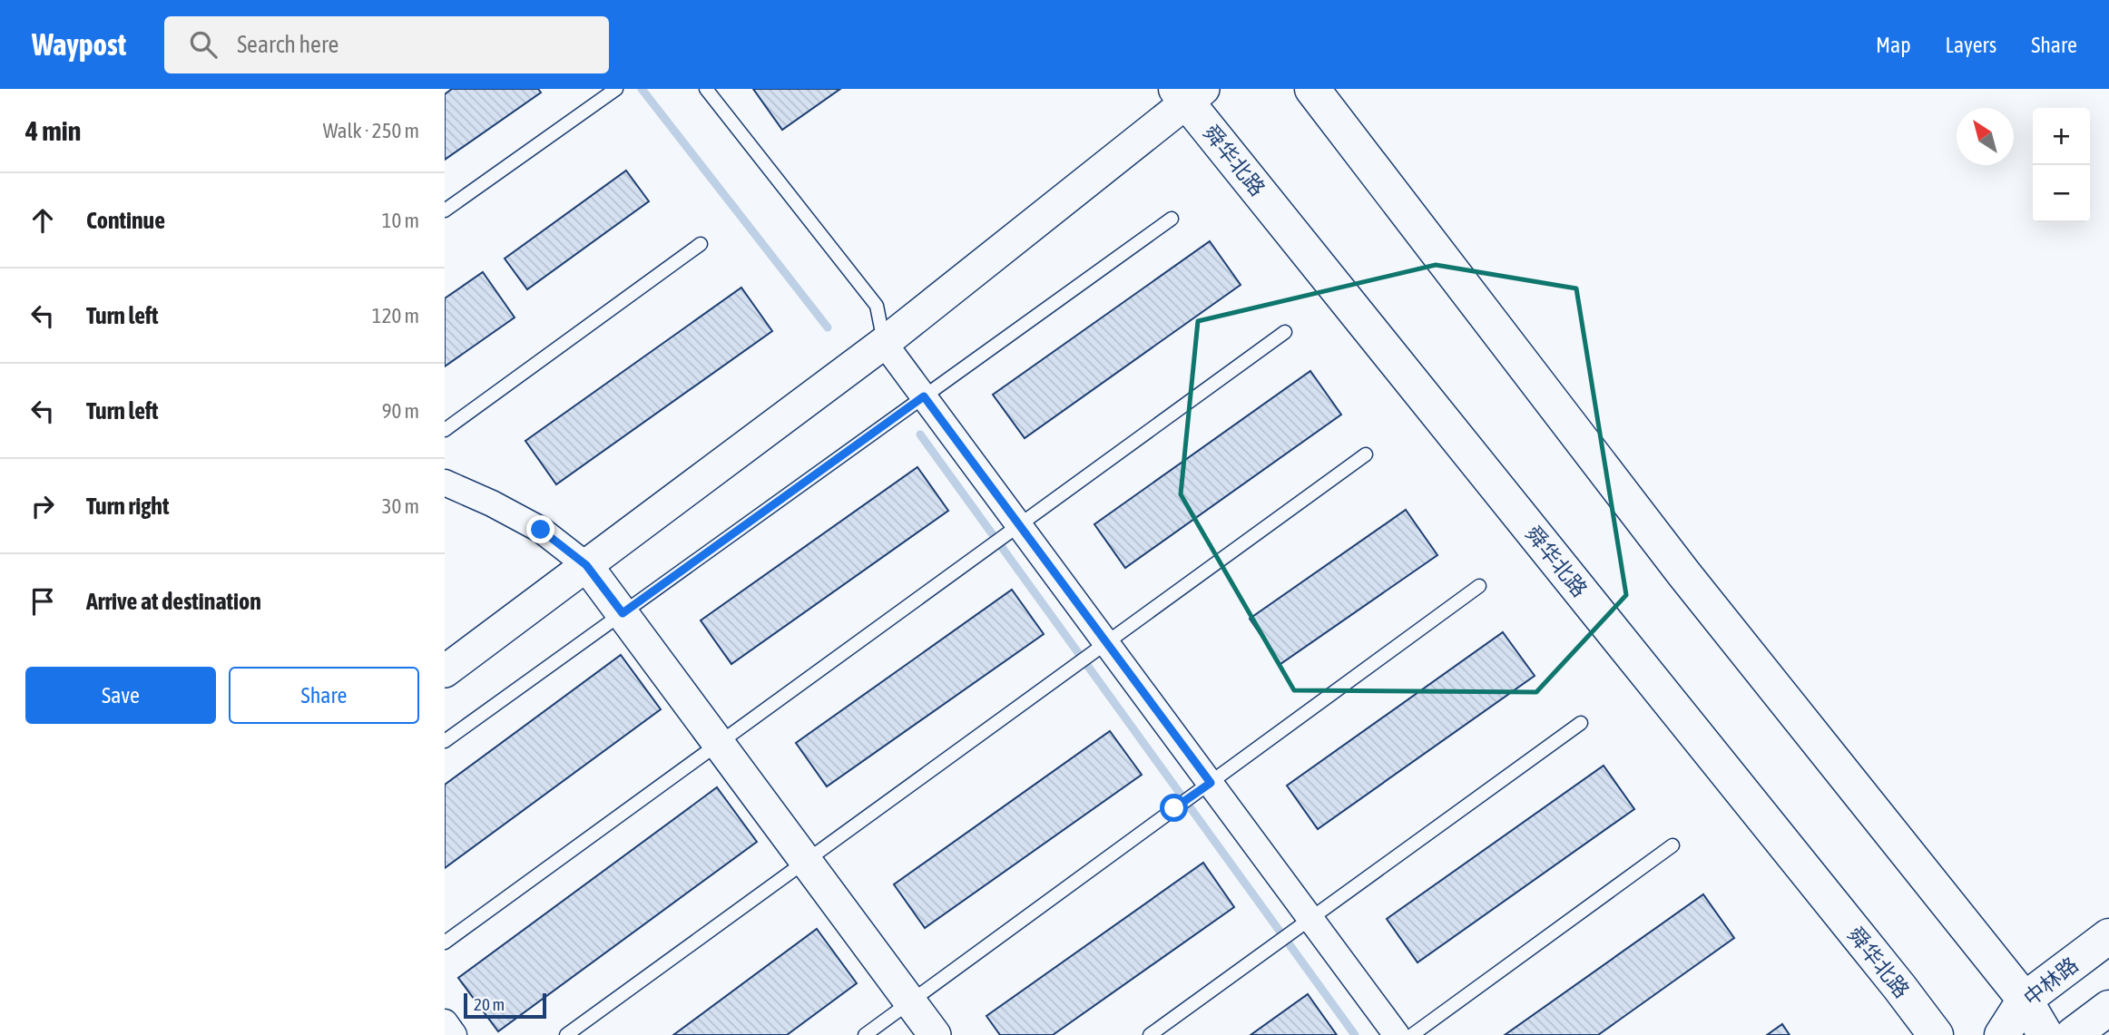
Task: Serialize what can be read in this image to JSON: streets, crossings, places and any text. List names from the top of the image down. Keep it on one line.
{"streets":{"main road":["舜华北路","中林路"]},"scale_bar":"20 m","north":"top left","page":{"header":"Waypost","search":"Search here","nav":["Map","Layers","Share"],"heading":["4 min","Walk · 250 m"],"map_buttons":["+","−"],"list":[["Continue","10 m"],["Turn left","120 m"],["Turn left","90 m"],["Turn right","30 m"],"Arrive at destination"],"buttons":["Save","Share"],"scale":"20 m"}}
